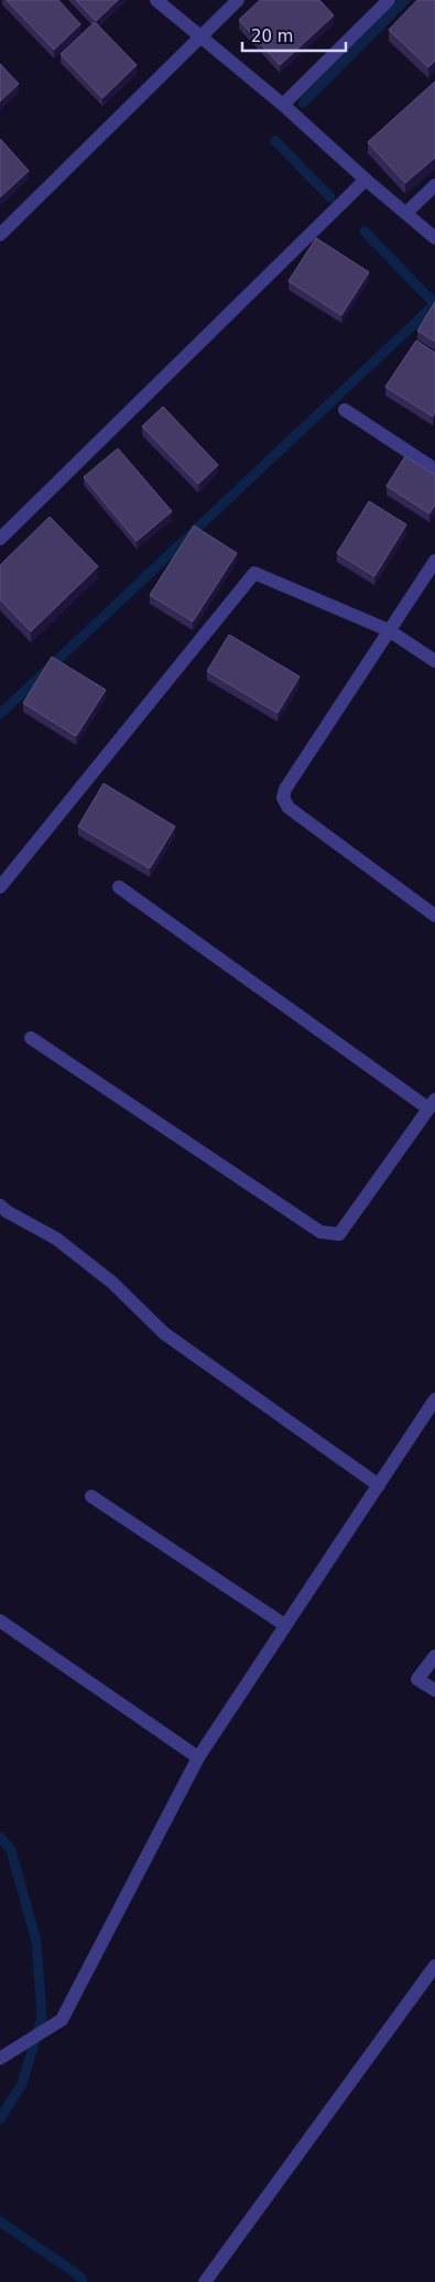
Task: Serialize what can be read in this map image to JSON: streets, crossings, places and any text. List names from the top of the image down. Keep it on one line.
{"scale_bar":"20 m"}
